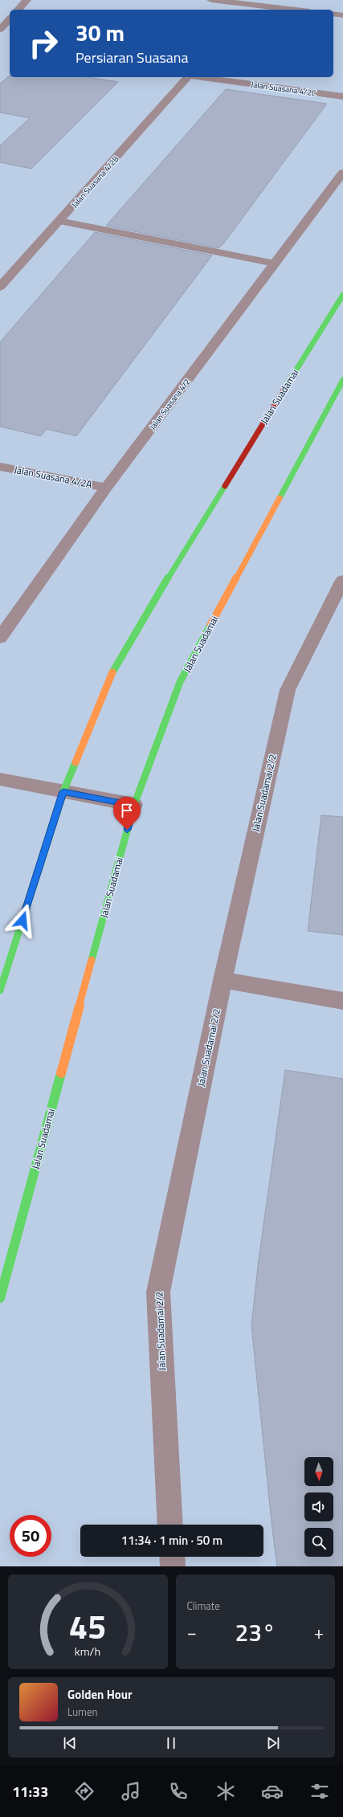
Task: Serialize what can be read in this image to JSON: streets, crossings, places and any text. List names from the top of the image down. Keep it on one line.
{"streets":{"main road":["Jalan Suadamai"],"street":["Jalan Suasana 4/2C","Jalan Suasana 4/2B","Jalan Suasana 4/2","Jalan Suasana 4/2A","Jalan Suadamai 2/2"]},"crossings":[["Jalan Suasana 4/2","Jalan Suasana 4/2A"]],"north":"bottom","page":{"turn":["30 m","Persiaran Suasana"],"limit":"50","trip":"11:34 · 1 min · 50 m","tile":"Climate","heat":["−","23°","+"],"song":["Golden Hour","Lumen"],"tabs":"11:33","gauge":["45","km/h"]}}
